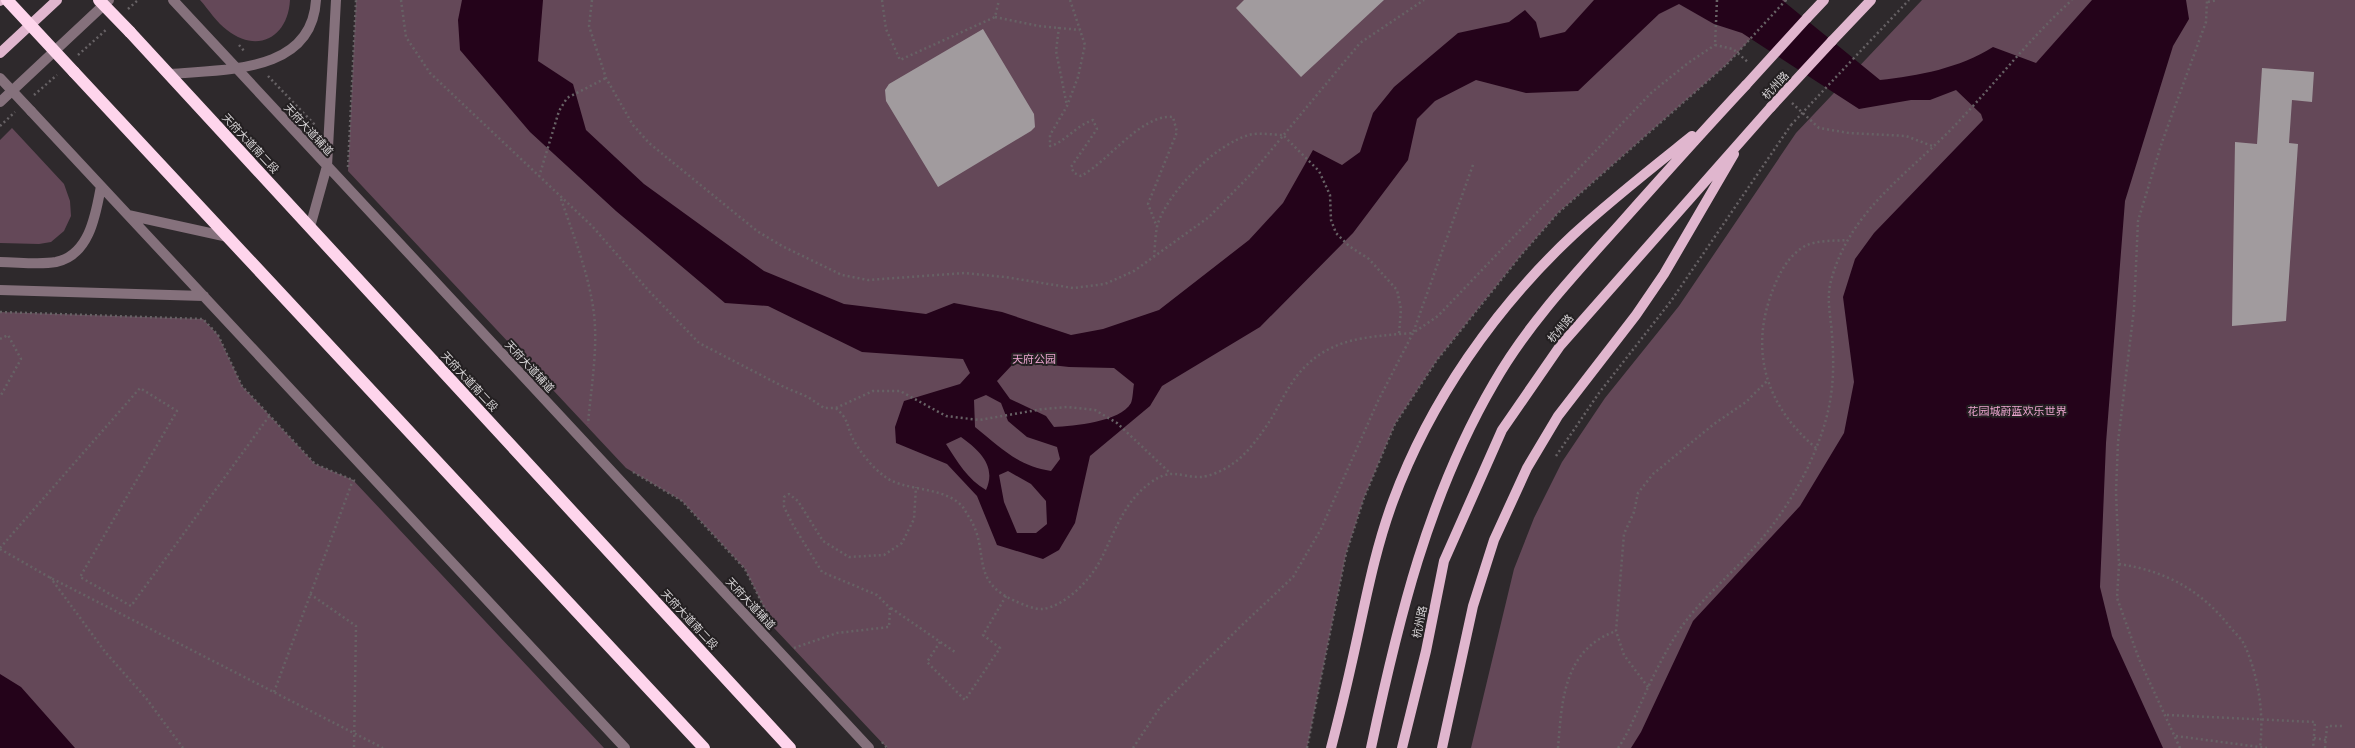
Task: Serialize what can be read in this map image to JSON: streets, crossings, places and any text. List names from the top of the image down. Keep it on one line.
{"streets":{"highway":["天府大道南二段"],"main road":["杭州路"],"street":["天府大道辅道"]},"parks":["天府公园","花园城蔚蓝欢乐世界"]}
